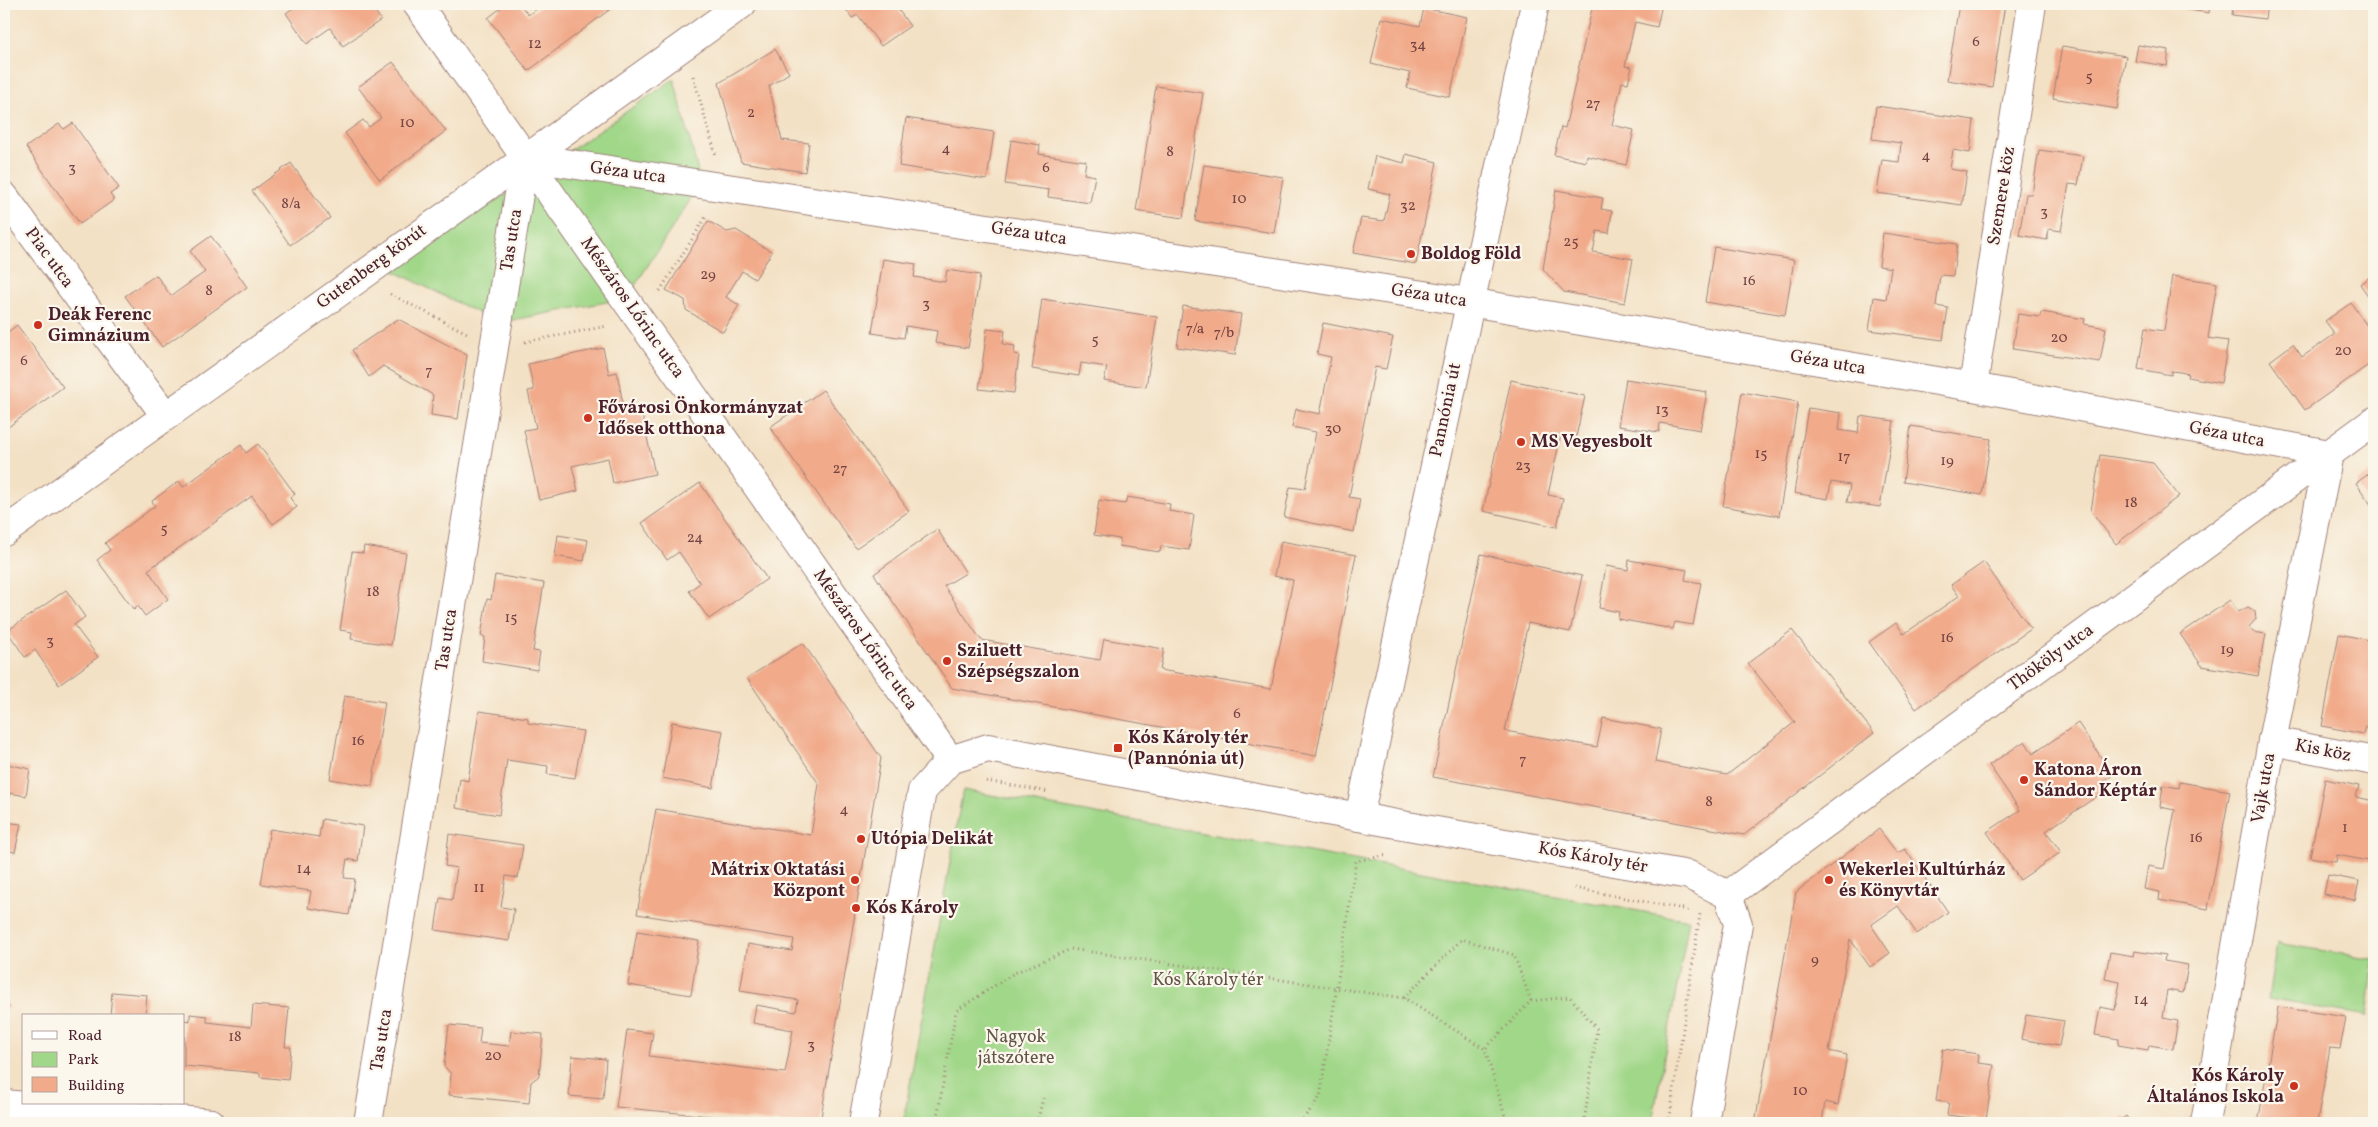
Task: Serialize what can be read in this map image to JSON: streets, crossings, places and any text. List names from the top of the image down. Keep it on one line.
{"streets":{"street":["Géza utca","Szemere köz","Tas utca","Piac utca","Gutenberg körút","Mészáros Lőrinc utca","Pannónia út","Thököly utca","Kis köz","Vajk utca","Kós Károly tér"]},"crossings":[["Géza utca","Szemere köz"],["Géza utca","Tas utca"],["Géza utca","Gutenberg körút"],["Géza utca","Mészáros Lőrinc utca"],["Géza utca","Pannónia út"],["Géza utca","Thököly utca"],["Géza utca","Vajk utca"],["Tas utca","Gutenberg körút"],["Tas utca","Mészáros Lőrinc utca"],["Piac utca","Gutenberg körút"],["Gutenberg körút","Mészáros Lőrinc utca"],["Mészáros Lőrinc utca","Kós Károly tér"],["Pannónia út","Kós Károly tér"],["Thököly utca","Vajk utca"],["Thököly utca","Kós Károly tér"],["Kis köz","Vajk utca"]],"parks":["Kós Károly tér","Nagyok játszótere"],"places":{"other":["Boldog Föld","Deák Ferenc Gimnázium","Fővárosi Önkormányzat Idősek otthona","MS Vegyesbolt","Sziluett Szépségszalon","Katona Áron Sándor Képtár","Utópia Delikát","Mátrix Oktatási Központ","Wekerlei Kultúrház és Könyvtár","Kós Károly","Kós Károly Általános Iskola"],"transit":["Kós Károly tér (Pannónia út)"]},"house_numbers":["6","12","34","5","27","2","10","4","8","4","3","6","10","8/a","32","3","25","29","16","8","3","7/a","7/b","20","5","20","6","7","13","30","15","17","19","23","27","18","5","24","18","15","16","3","19","6","16","7","8","4","1","16","14","11","9","14","18","3","20","10"],"legend":["Road","Park","Building"]}
